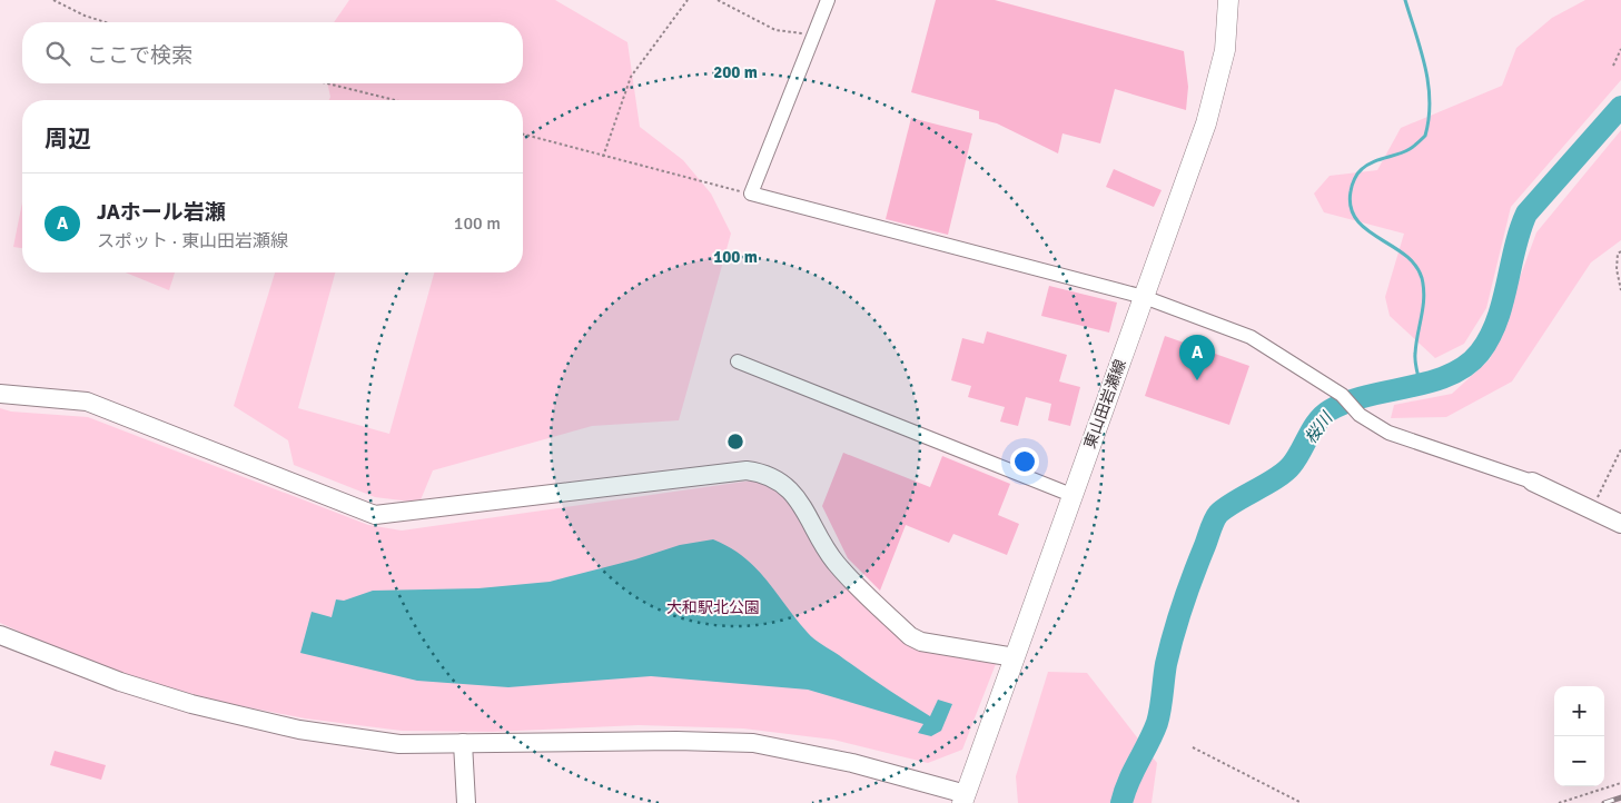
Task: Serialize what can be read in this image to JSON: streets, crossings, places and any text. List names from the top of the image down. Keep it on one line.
{"streets":{"main road":["東山田岩瀬線"]},"water":["桜川"],"parks":["大和駅北公園"],"page":{"search":"ここで検索","heading":"周辺","list":[{"mark":"A","name":"JAホール岩瀬","note":"スポット · 東山田岩瀬線","value":"100 m"}],"pins":"A","map_buttons":["+","−"]},"rings":["200 m","100 m"]}
